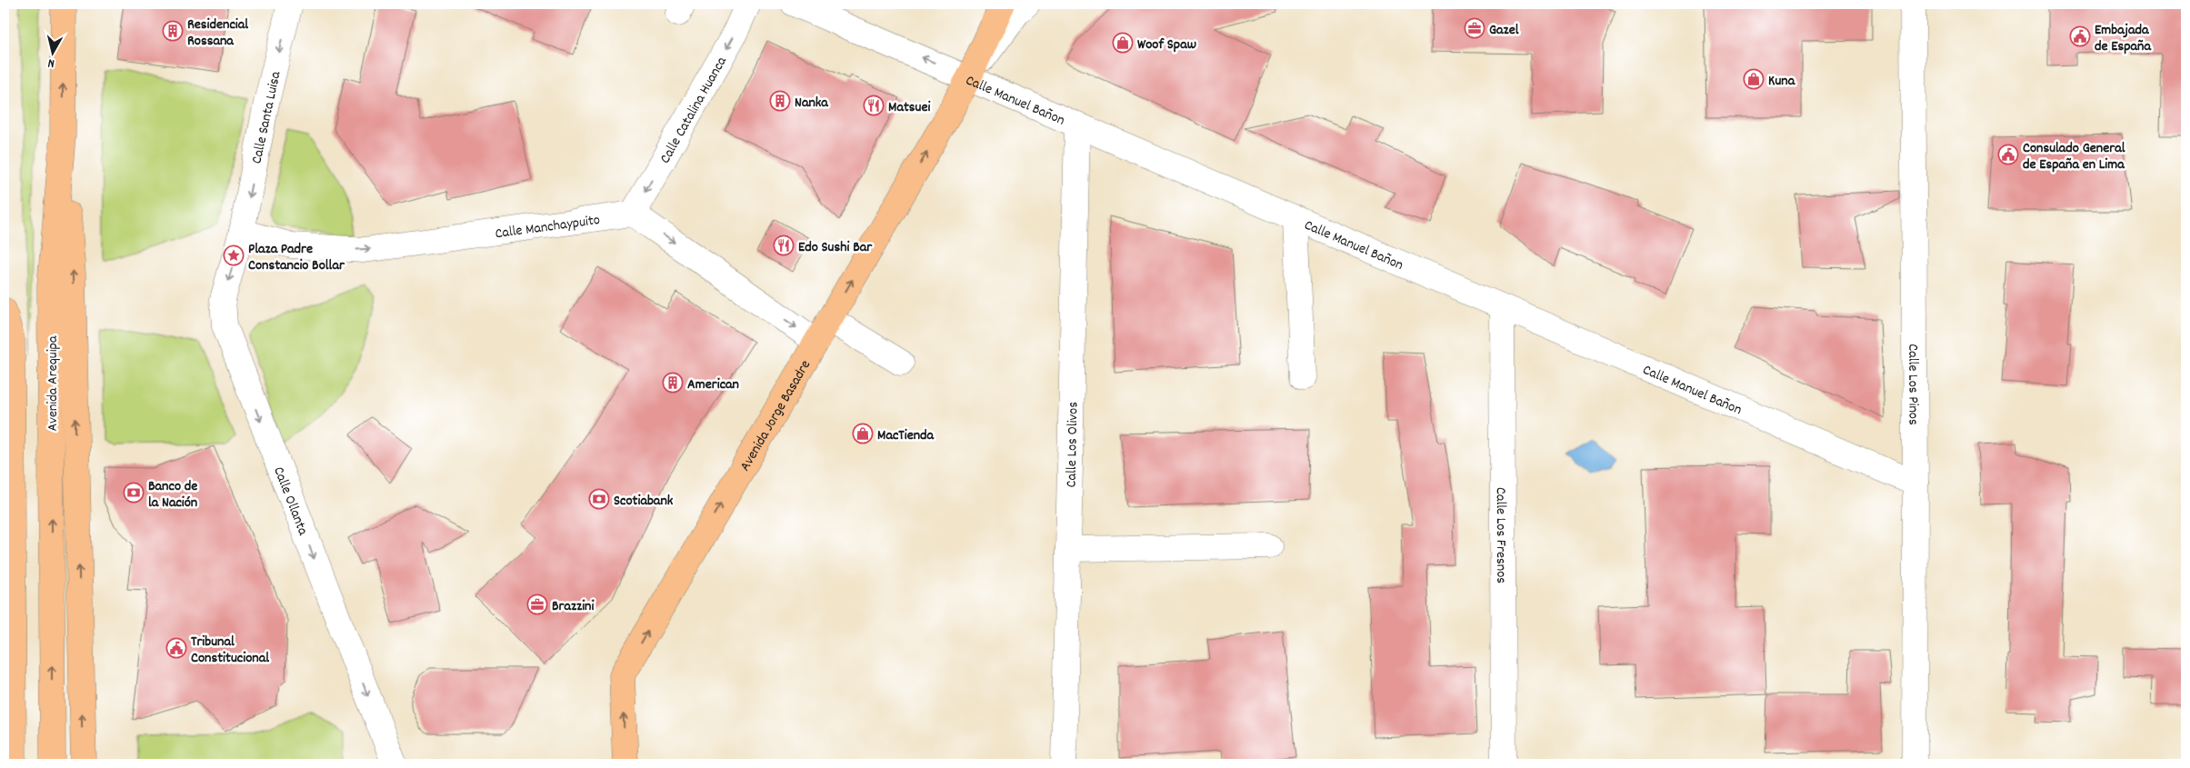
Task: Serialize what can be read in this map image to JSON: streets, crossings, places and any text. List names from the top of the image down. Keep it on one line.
{"streets":{"main road":["Avenida Arequipa","Avenida Jorge Basadre"],"street":["Calle Manuel Bañon","Calle Catalina Huanca","Calle Santa Luisa","Calle Manchaypuito","Calle Los Pinos","Calle Los Olivos","Calle Ollanta","Calle Los Fresnos"]},"crossings":[["Calle Manuel Bañon","Calle Los Pinos"],["Calle Manuel Bañon","Avenida Jorge Basadre"],["Calle Manuel Bañon","Calle Los Olivos"],["Calle Manuel Bañon","Calle Los Fresnos"],["Calle Catalina Huanca","Calle Manchaypuito"],["Calle Santa Luisa","Calle Manchaypuito"],["Calle Santa Luisa","Calle Ollanta"],["Calle Manchaypuito","Calle Ollanta"]],"one_way":["Calle Catalina Huanca","Calle Santa Luisa","Calle Manchaypuito","Avenida Jorge Basadre","Calle Ollanta"],"places":{"office":["Gazel","Brazzini"],"building":["Residencial Rossana","Nanka","American"],"public building":["Embajada de España","Consulado General de España en Lima","Tribunal Constitucional"],"shop":["Woof Spaw","Kuna","MacTienda"],"restaurant":["Matsuei","Edo Sushi Bar"],"place":["Plaza Padre Constancio Bollar"],"bank":["Banco de la Nación","Scotiabank"]},"north":"bottom"}
